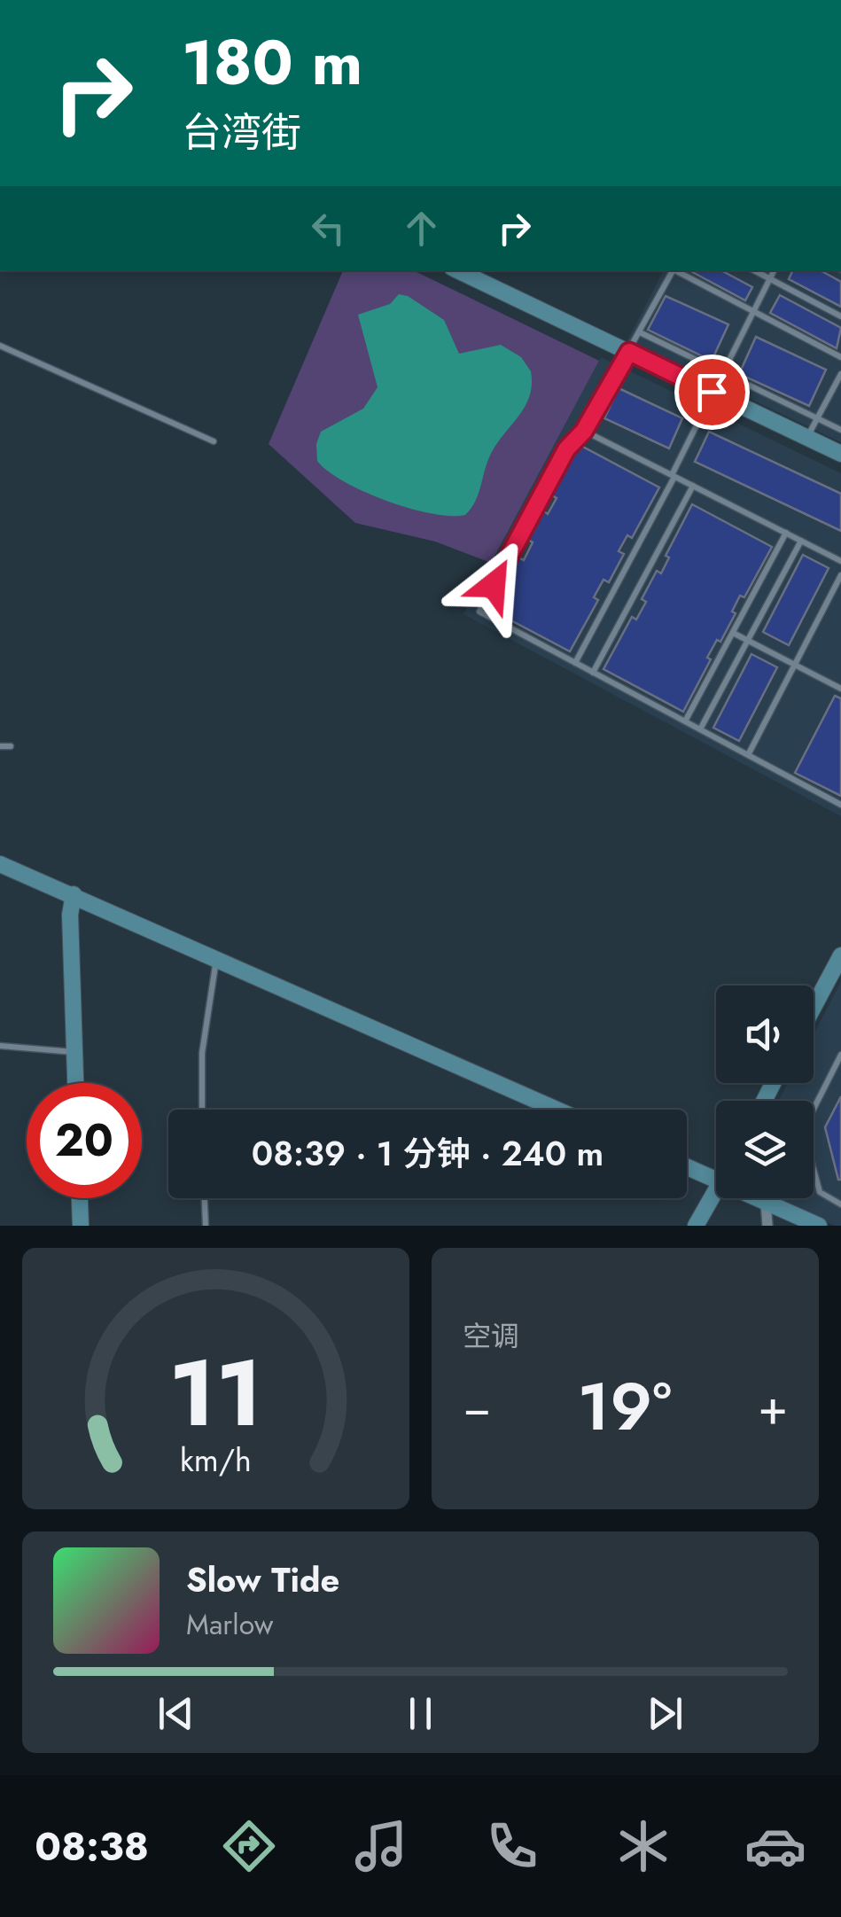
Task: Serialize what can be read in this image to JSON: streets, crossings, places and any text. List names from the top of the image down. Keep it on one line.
{"page":{"turn":["180 m","台湾街"],"limit":"20","trip":"08:39 · 1 分钟 · 240 m","tile":"空调","heat":["−","19°","+"],"song":["Slow Tide","Marlow"],"tabs":"08:38","gauge":["11","km/h"]}}
